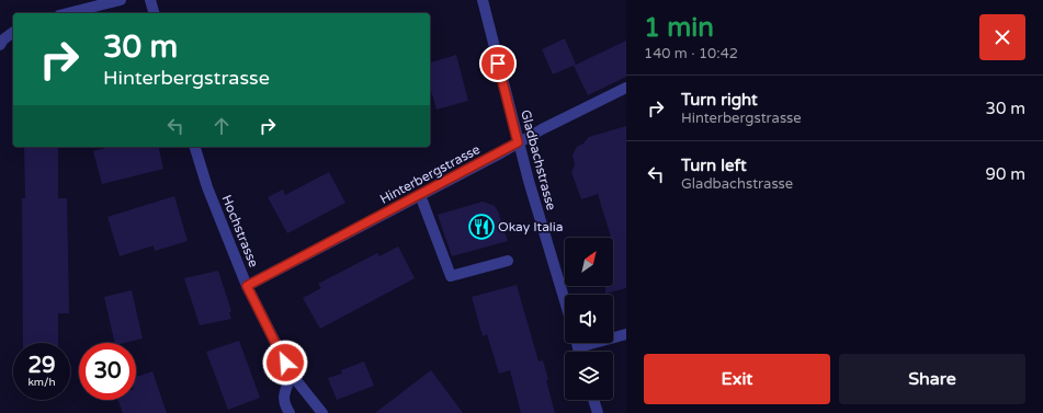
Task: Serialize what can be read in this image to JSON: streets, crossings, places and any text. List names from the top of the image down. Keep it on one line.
{"streets":{"street":["Gladbachstrasse","Hinterbergstrasse","Hochstrasse"]},"crossings":[["Gladbachstrasse","Hinterbergstrasse"],["Hinterbergstrasse","Hochstrasse"]],"places":{"restaurant":["Okay Italia"]},"north":"top right","page":{"heading":["1 min","140 m · 10:42"],"turn":["30 m","Hinterbergstrasse"],"list":[{"name":"Turn right","note":"Hinterbergstrasse","value":"30 m"},{"name":"Turn left","note":"Gladbachstrasse","value":"90 m"}],"speed":"29 km/h","limit":"30","buttons":["Exit","Share"]}}
